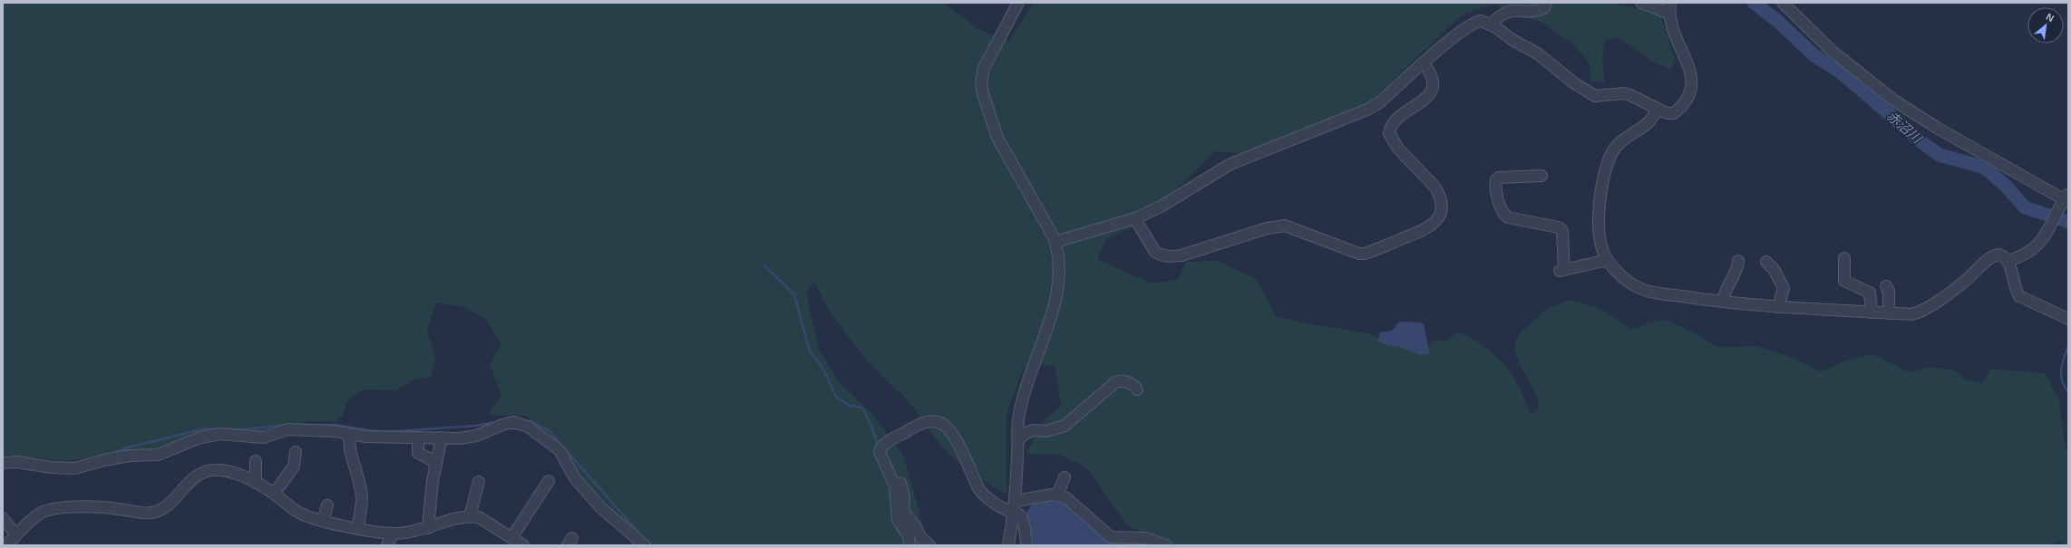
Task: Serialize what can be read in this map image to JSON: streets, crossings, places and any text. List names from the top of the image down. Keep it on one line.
{"water":["赤沼川"],"north":"top right"}
